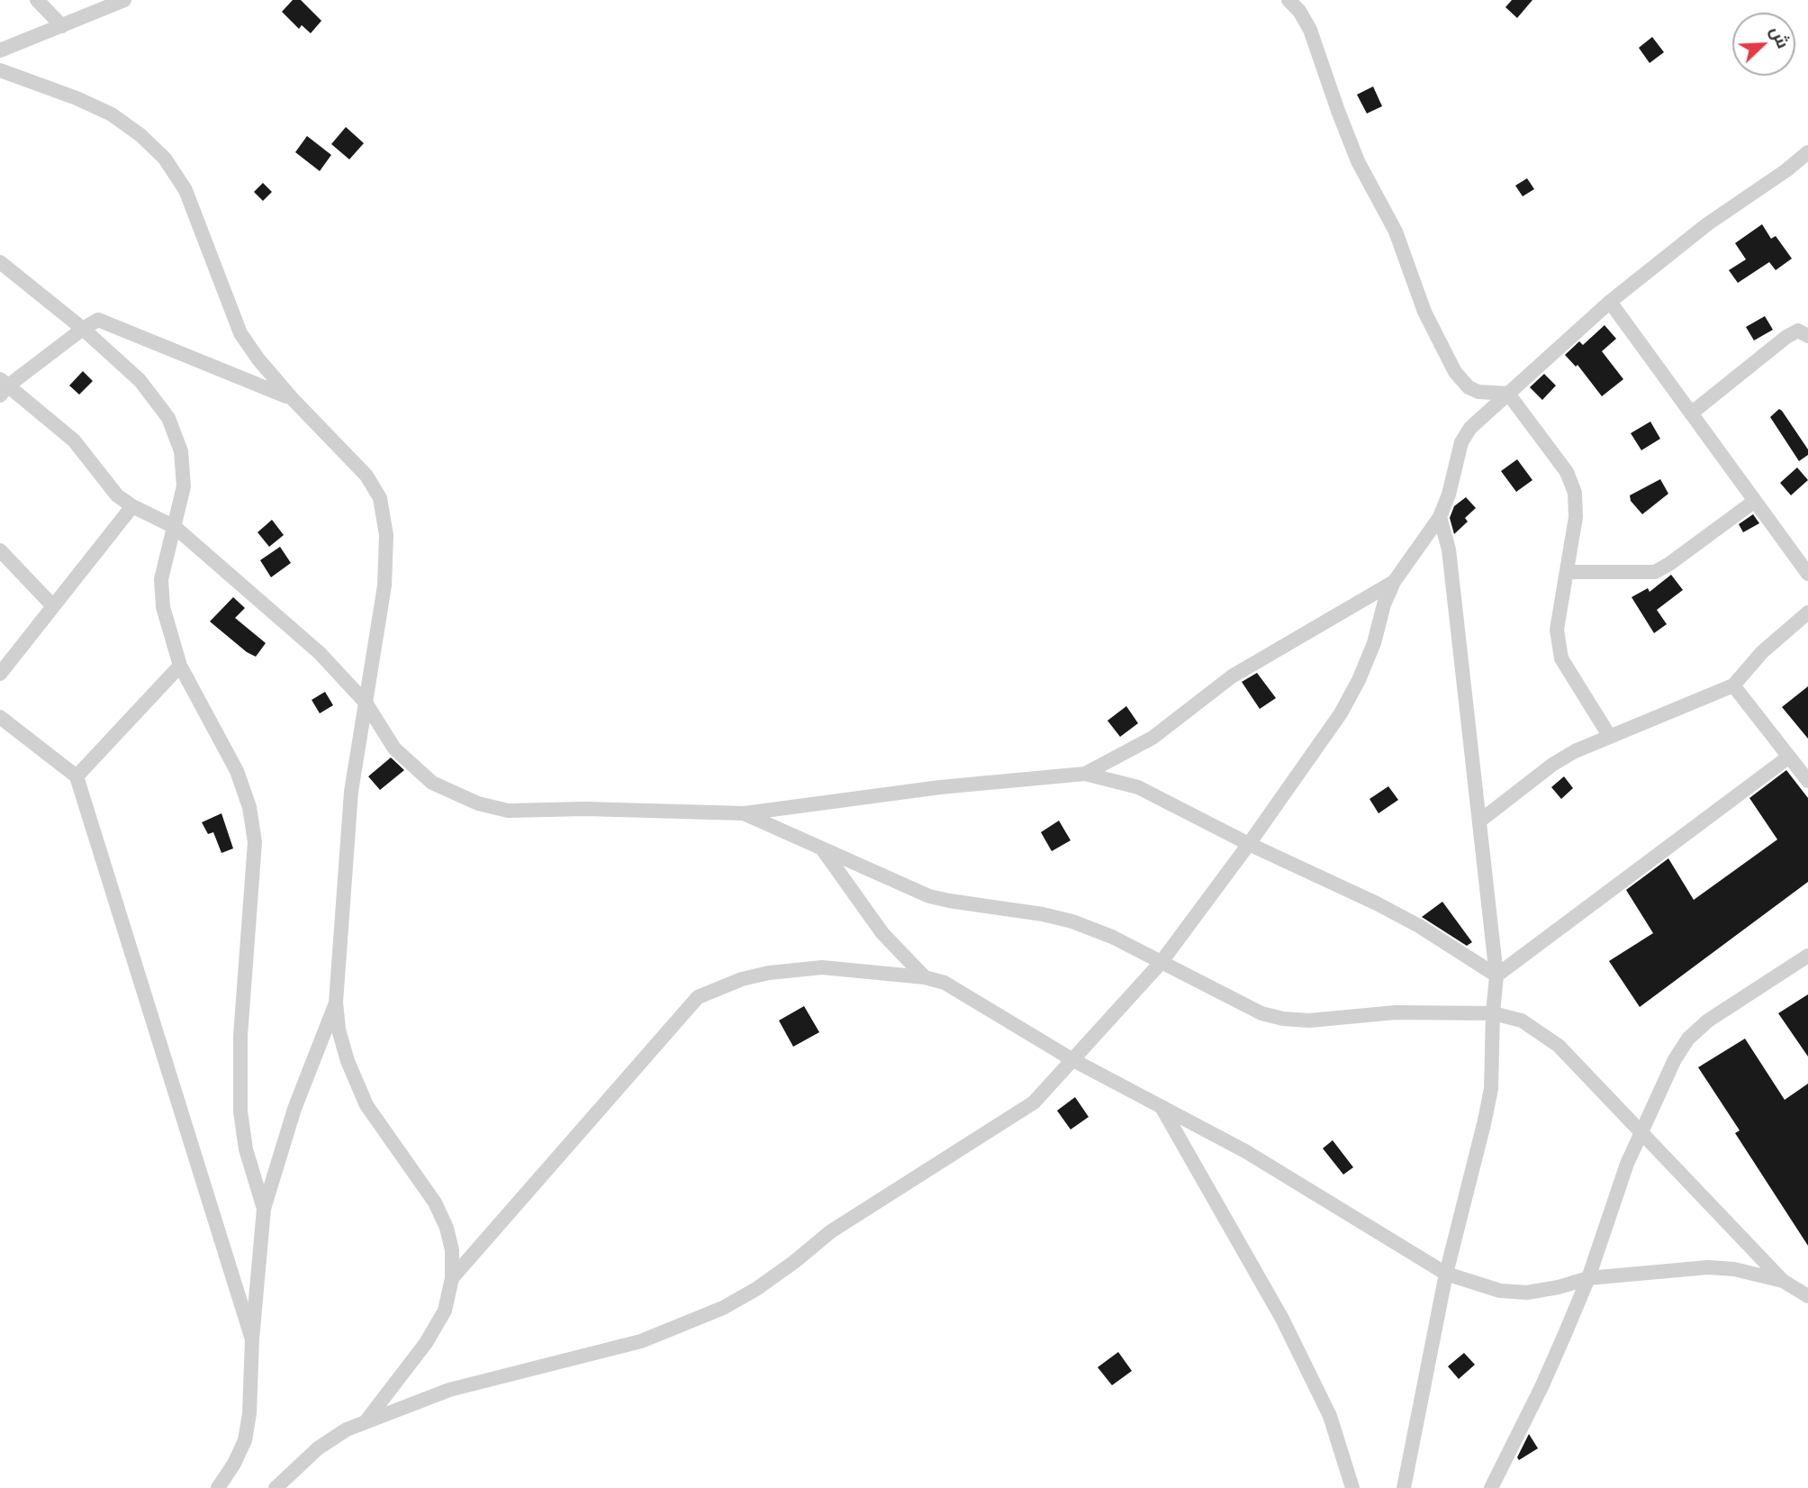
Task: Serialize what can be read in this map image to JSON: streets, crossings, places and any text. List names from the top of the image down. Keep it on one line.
{"north":"top right"}
